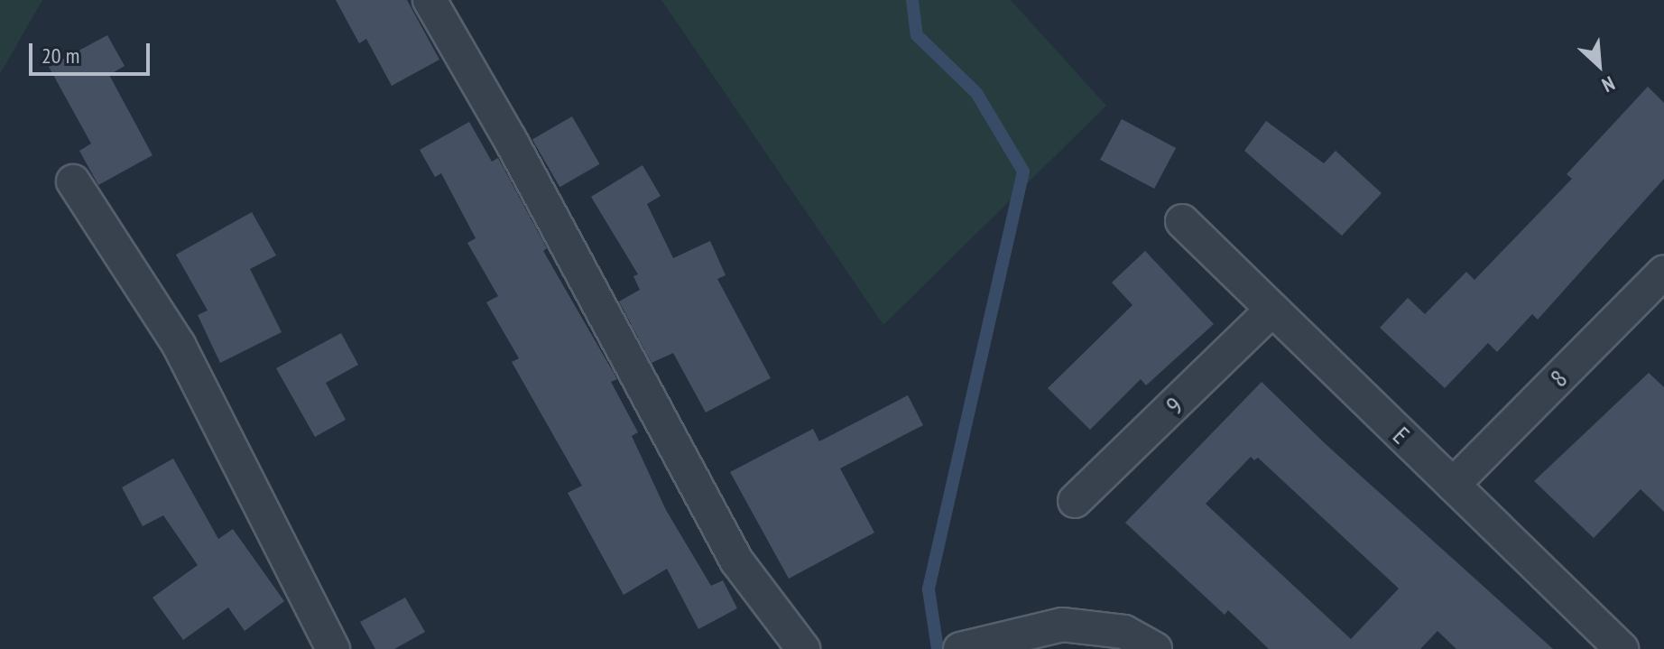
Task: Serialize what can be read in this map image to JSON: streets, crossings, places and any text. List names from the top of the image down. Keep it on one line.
{"streets":{"street":["8","9","E"]},"crossings":[["8","E"],["9","E"]],"scale_bar":"20 m","north":"bottom right"}
